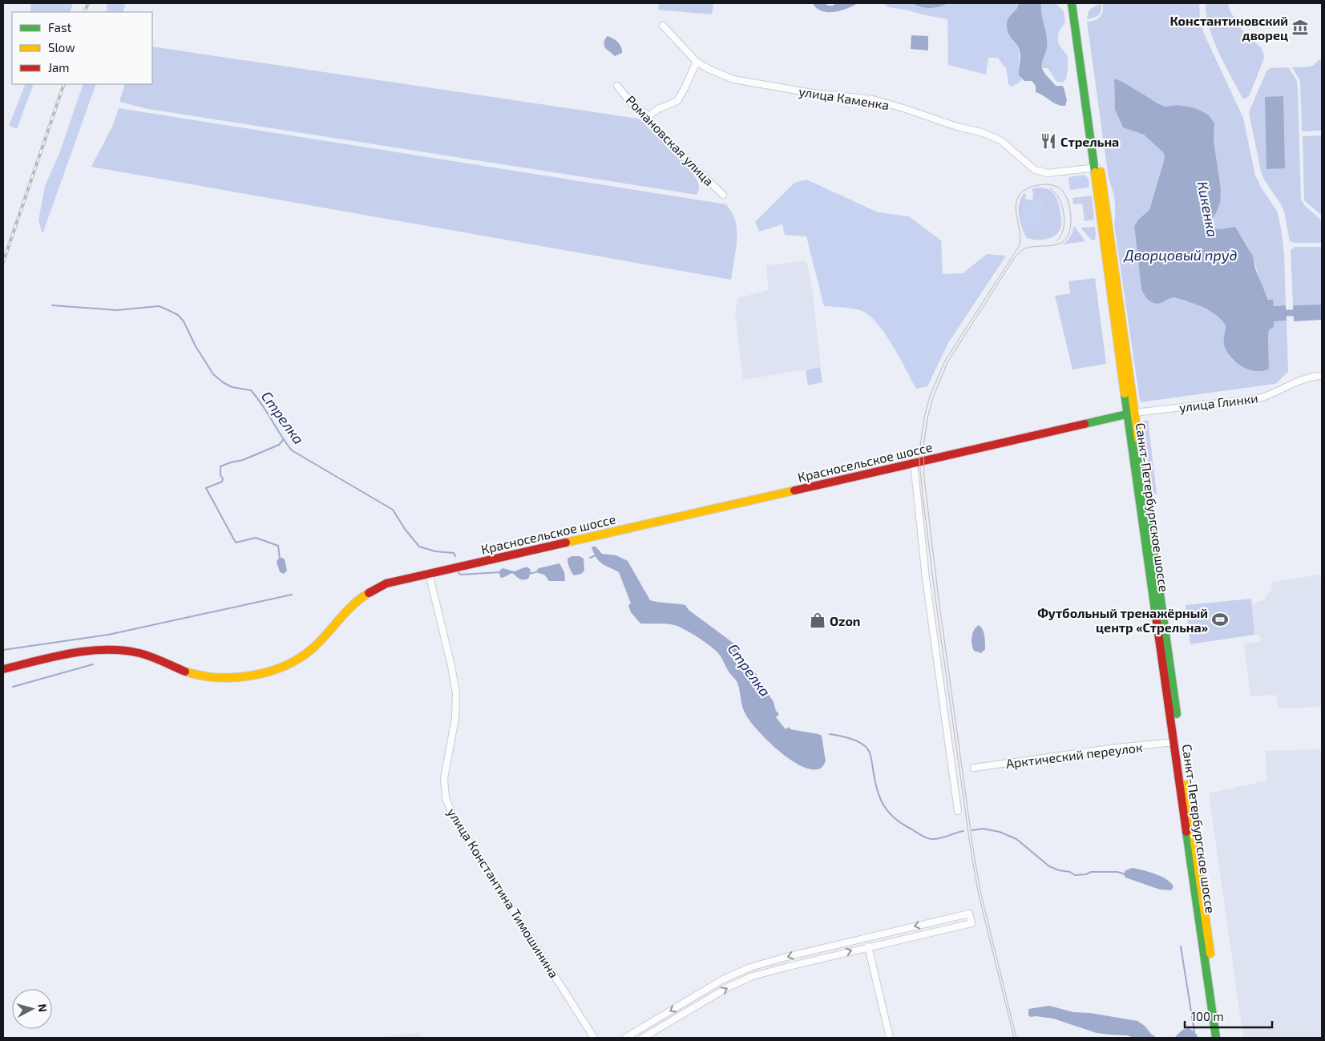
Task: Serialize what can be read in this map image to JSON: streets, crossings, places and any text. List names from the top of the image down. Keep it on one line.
{"streets":{"main road":["Красносельское шоссе","Санкт-Петербургское шоссе"],"street":["улица Каменка","Романовская улица","улица Глинки","Арктический переулок","улица Константина Тимошинина"]},"crossings":[["улица Каменка","Санкт-Петербургское шоссе"],["улица Глинки","Красносельское шоссе"],["улица Глинки","Санкт-Петербургское шоссе"],["Красносельское шоссе","Санкт-Петербургское шоссе"],["Красносельское шоссе","улица Константина Тимошинина"],["Санкт-Петербургское шоссе","Арктический переулок"]],"water":["Кикенка","Дворцовый пруд","Стрелка"],"places":{"museum":["Константиновский дворец"],"restaurant":["Стрельна"],"sports":["Футбольный тренажёрный центр «Стрельна»"],"shop":["Ozon"]},"legend":["Fast","Slow","Jam"],"scale_bar":"100 m","north":"right"}
